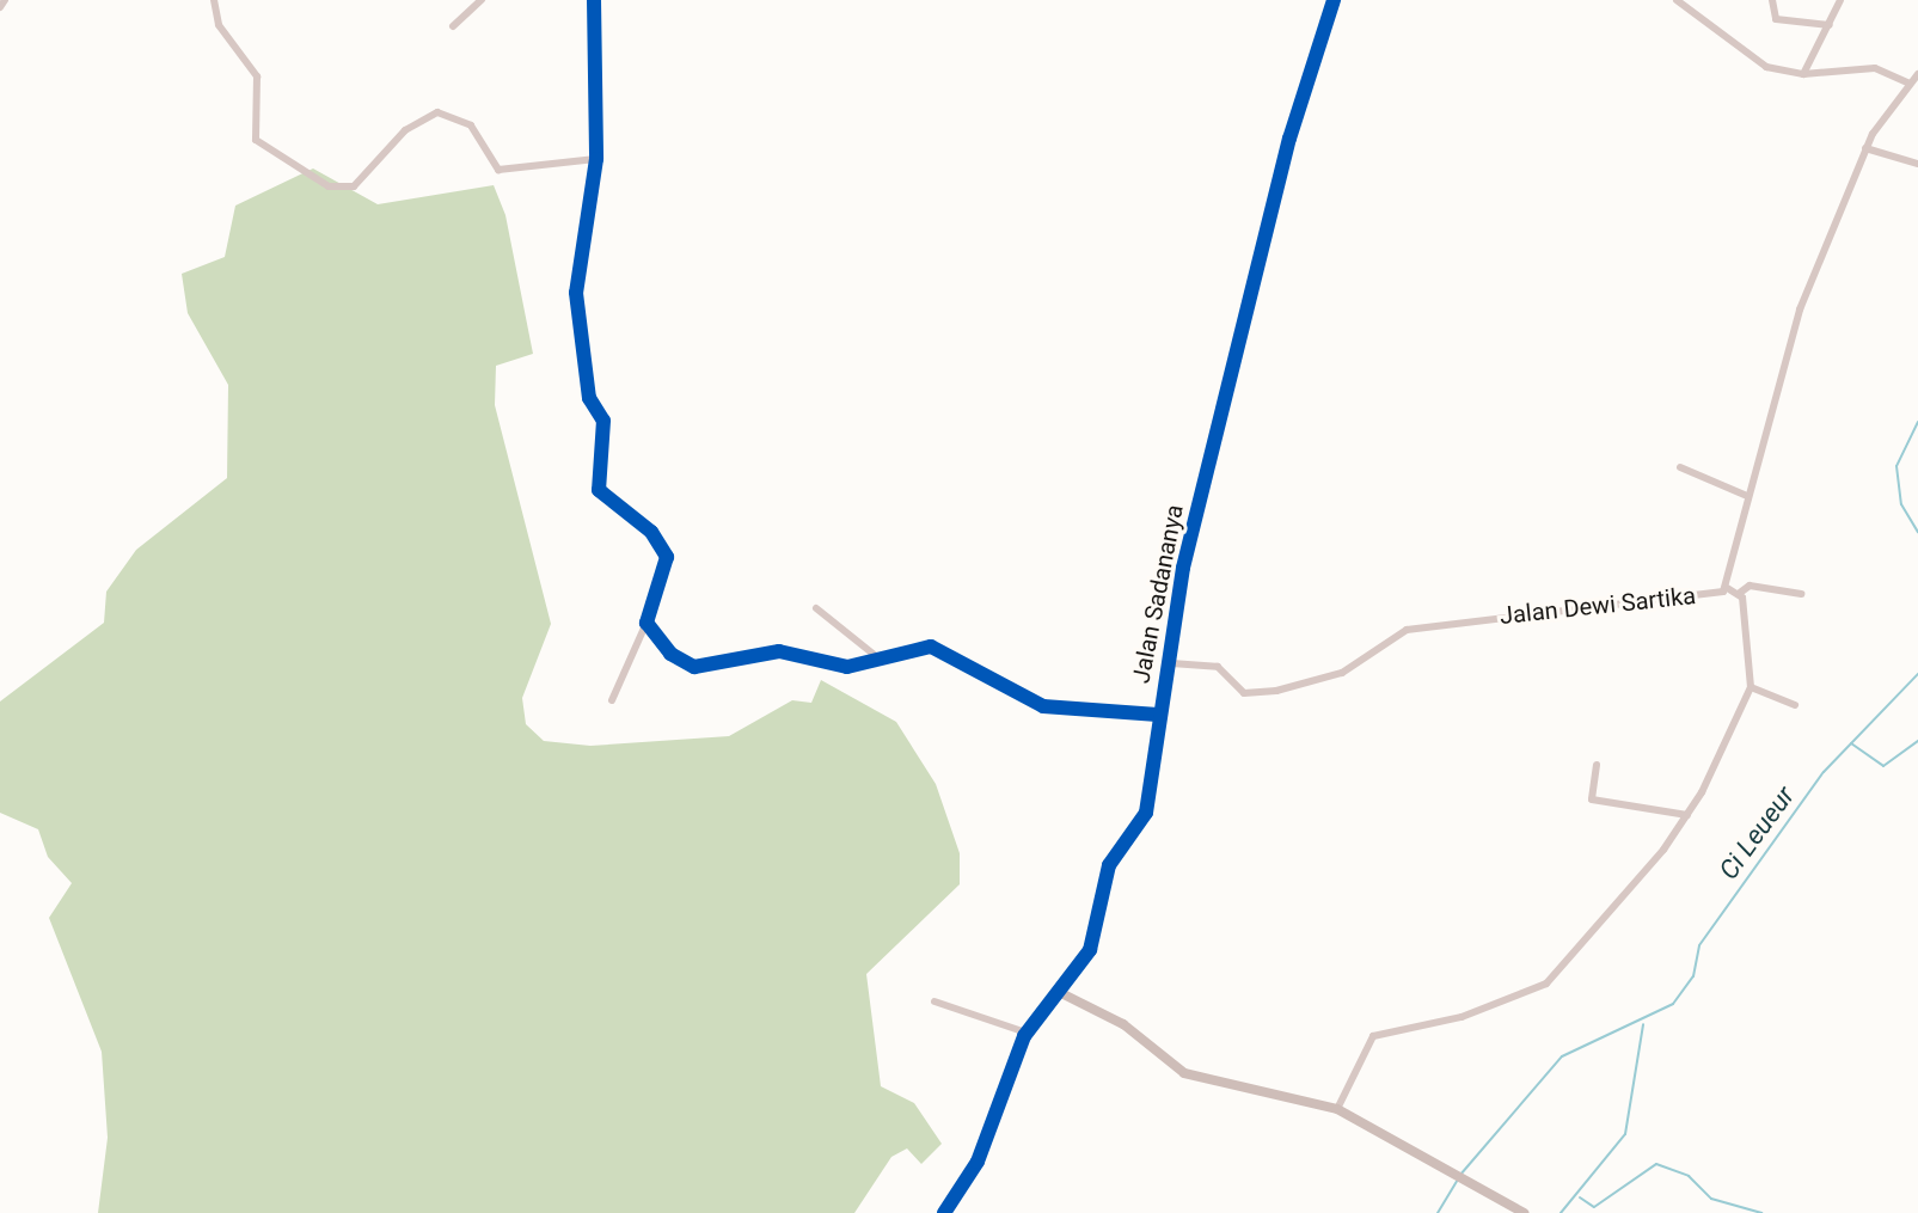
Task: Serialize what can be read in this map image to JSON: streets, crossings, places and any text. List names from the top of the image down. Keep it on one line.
{"streets":{"street":["Jalan Sadananya","Jalan Dewi Sartika"]},"crossings":[["Jalan Sadananya","Jalan Dewi Sartika"]],"water":["Ci Leueur"]}
